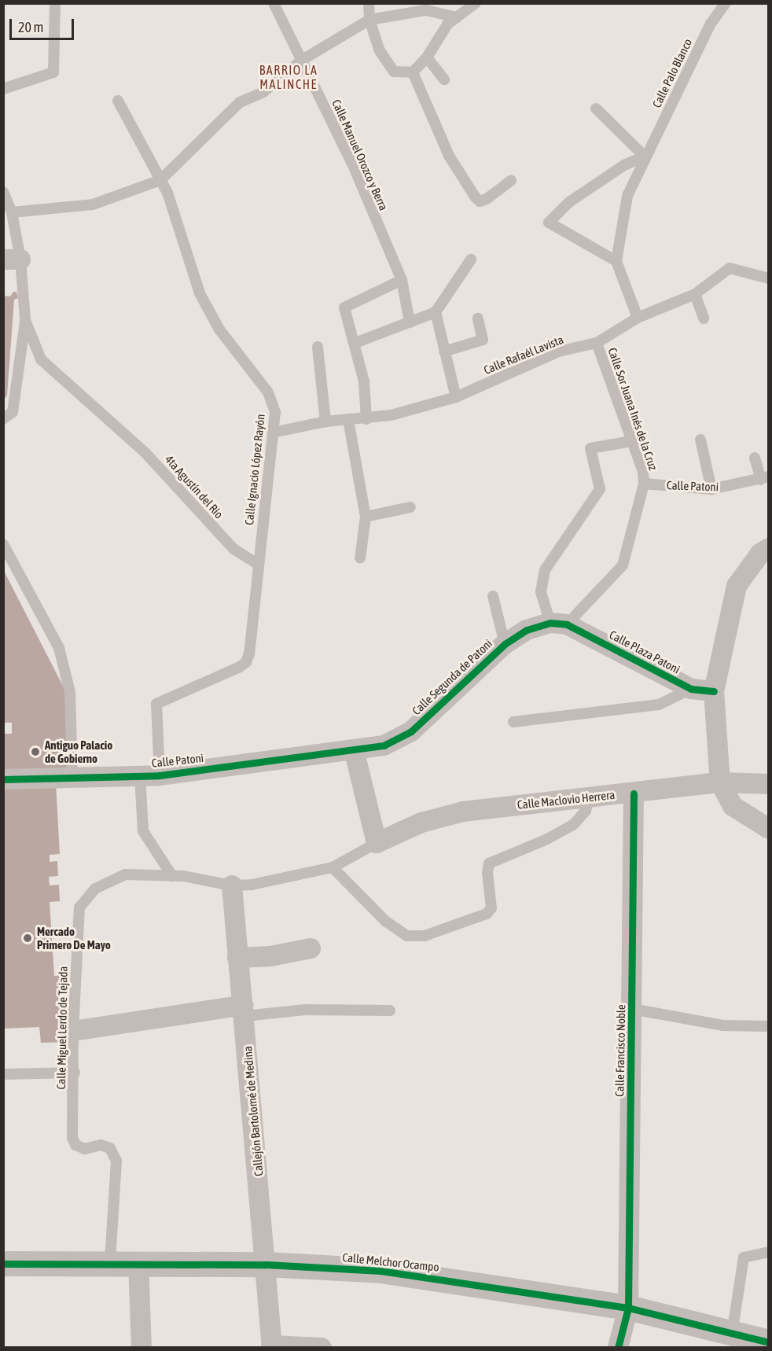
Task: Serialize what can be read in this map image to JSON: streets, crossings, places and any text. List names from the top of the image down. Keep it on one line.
{"streets":{"street":["Calle Patoni","Calle Plaza Patoni","Calle Segunda de Patoni","Calle Maclovio Herrera","Calle Francisco Noble","Callejón Bartolomé de Medina","Calle Melchor Ocampo"],"lane":["Calle Palo Blanco","Calle Manuel Orozco y Berra","Calle Rafaél Lavista","Calle Sor Juana Inés de la Cruz","Calle Ignacio López Rayón","4ta Agustín del Río","Calle Miguel Lerdo de Tejada"]},"crossings":[["Calle Rafaél Lavista","Calle Sor Juana Inés de la Cruz"],["Calle Rafaél Lavista","Calle Ignacio López Rayón"],["Calle Sor Juana Inés de la Cruz","Calle Patoni"],["Calle Sor Juana Inés de la Cruz","Calle Segunda de Patoni"],["Calle Ignacio López Rayón","4ta Agustín del Río"],["Calle Patoni","Calle Segunda de Patoni"],["Calle Plaza Patoni","Calle Segunda de Patoni"],["Calle Maclovio Herrera","Calle Miguel Lerdo de Tejada"],["Calle Maclovio Herrera","Calle Francisco Noble"],["Calle Miguel Lerdo de Tejada","Callejón Bartolomé de Medina"],["Calle Miguel Lerdo de Tejada","Calle Melchor Ocampo"],["Calle Francisco Noble","Calle Melchor Ocampo"],["Callejón Bartolomé de Medina","Calle Melchor Ocampo"]],"districts":["BARRIO LA MALINCHE"],"places":["Antiguo Palacio de Gobierno","Mercado Primero De Mayo"],"scale_bar":"20 m"}
